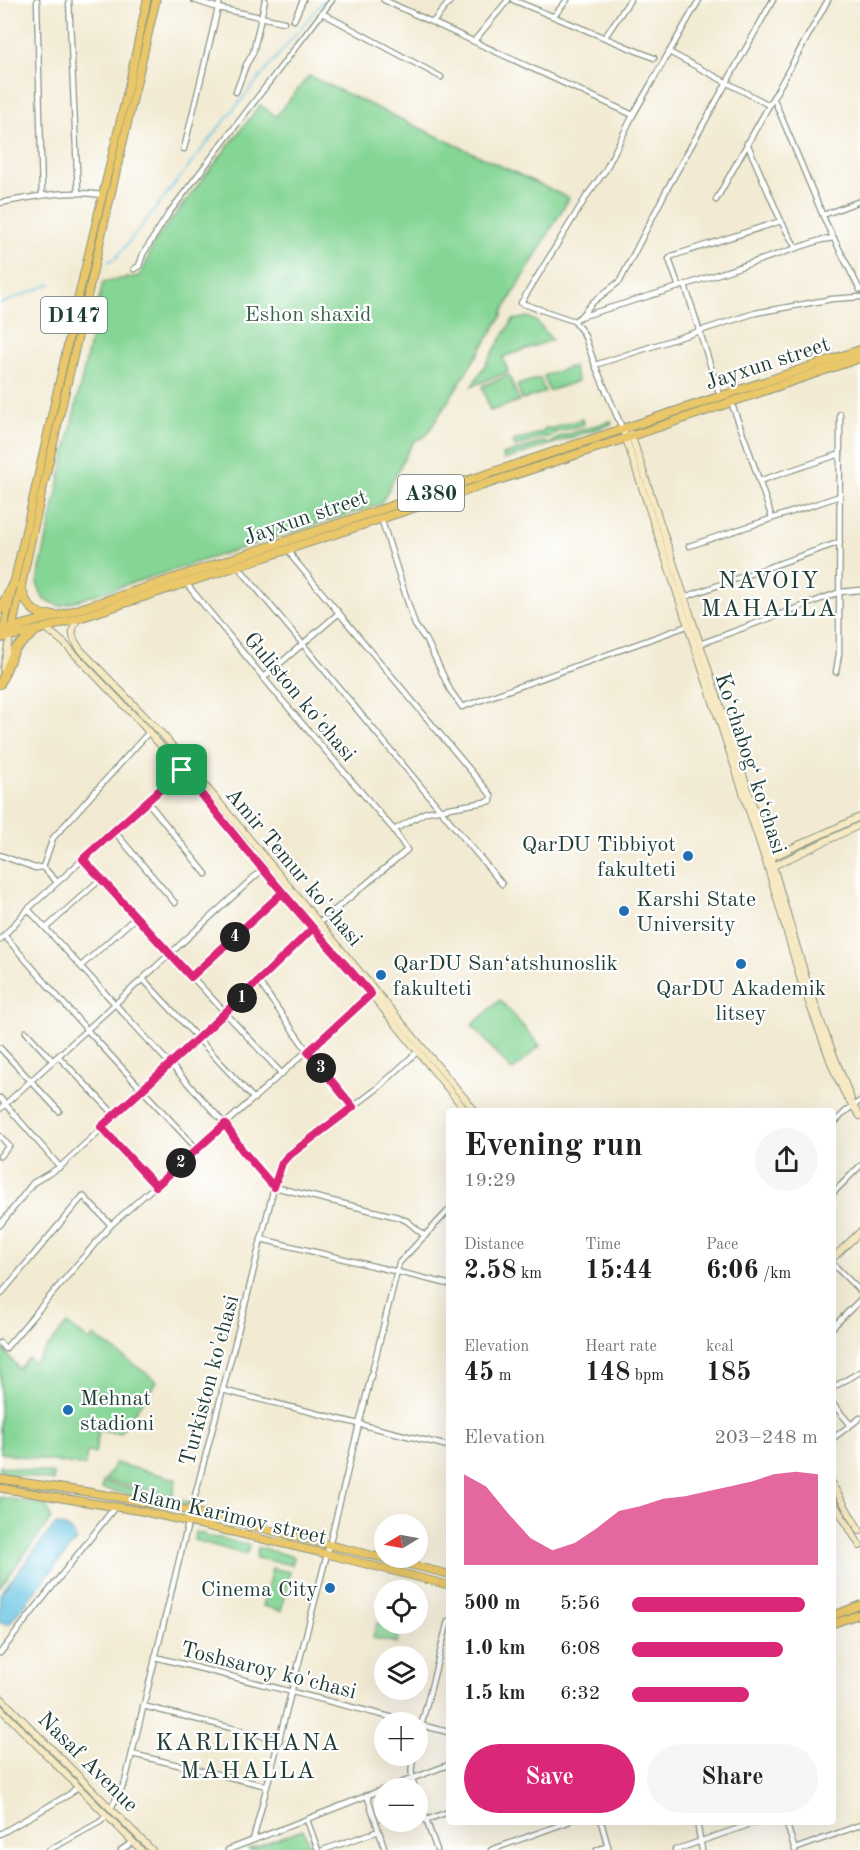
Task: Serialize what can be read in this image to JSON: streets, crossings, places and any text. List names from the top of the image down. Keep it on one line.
{"streets":{"highway":["Jayxun street","A380"],"main road":["D147","Ko‘chabog‘ ko‘chasi","Amir Temur ko'chasi","Islam Karimov street","Nasaf Avenue"],"street":["Guliston ko'chasi","Turkiston ko'chasi","Toshsaroy ko'chasi"]},"crossings":[["D147","Jayxun street"],["Jayxun street","Guliston ko'chasi"],["Jayxun street","Ko‘chabog‘ ko‘chasi"],["Jayxun street","Amir Temur ko'chasi"],["Amir Temur ko'chasi","Turkiston ko'chasi"],["Turkiston ko'chasi","Islam Karimov street"],["Turkiston ko'chasi","Toshsaroy ko'chasi"],["Turkiston ko'chasi","Nasaf Avenue"]],"districts":["NAVOIY MAHALLA","KARLIKHANA MAHALLA"],"parks":["Eshon shaxid"],"places":["QarDU Tibbiyot fakulteti","Karshi State University","QarDU Akademik litsey","QarDU San‘atshunoslik fakulteti","Mehnat stadioni","Cinema City"],"north":"left","page":{"pins":["4","1","3","2"],"heading":["Evening run","19:29"],"stats":[["Distance","2.58 km"],["Time","15:44"],["Pace","6:06 /km"],["Elevation","45 m"],["Heart rate","148 bpm"],["kcal","185"]],"chart":["Elevation","203–248 m"],"map_buttons":["+","−"],"list":[{"name":"500 m","note":"5:56"},{"name":"1.0 km","note":"6:08"},{"name":"1.5 km","note":"6:32"}],"buttons":["Save","Share"]}}
